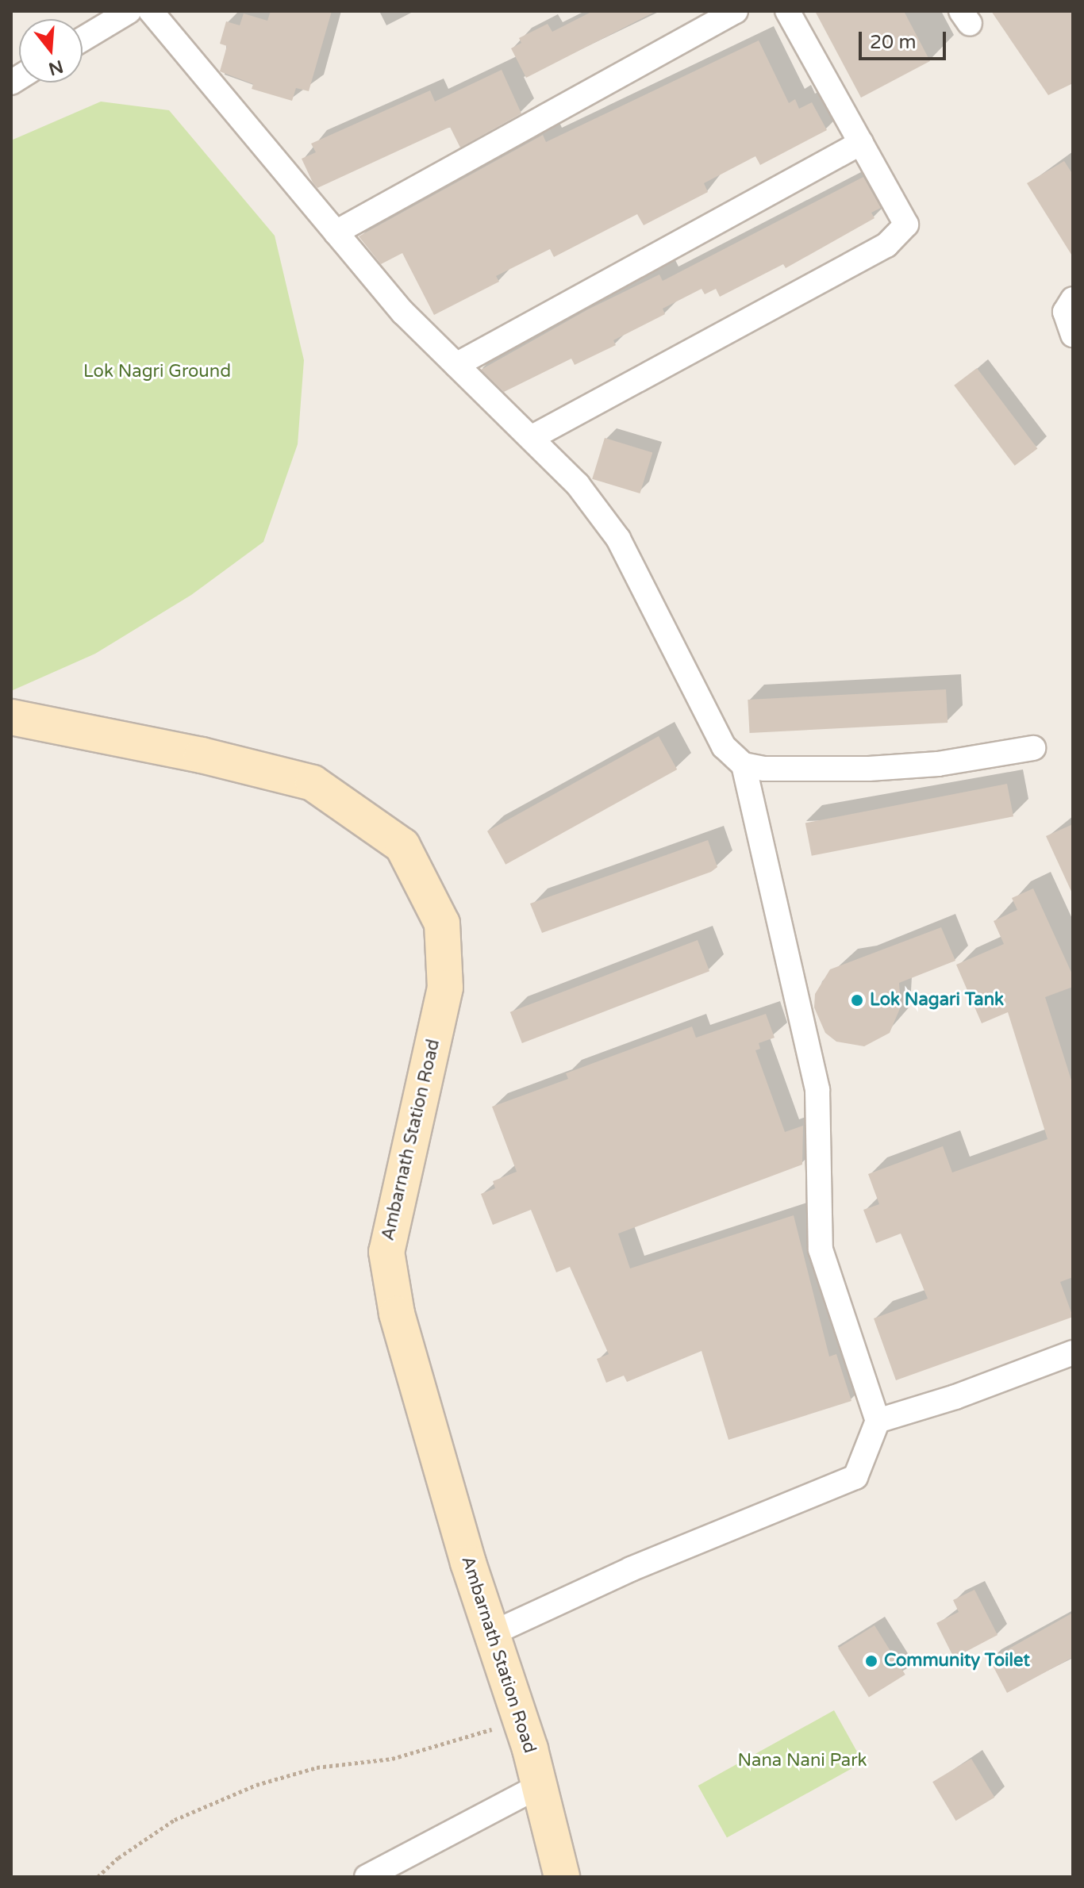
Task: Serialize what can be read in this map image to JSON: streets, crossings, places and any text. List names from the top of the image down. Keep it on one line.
{"streets":{"main road":["Ambarnath Station Road"]},"parks":["Lok Nagri Ground","Nana Nani Park"],"places":["Lok Nagari Tank","Community Toilet"],"scale_bar":"20 m","north":"bottom"}
